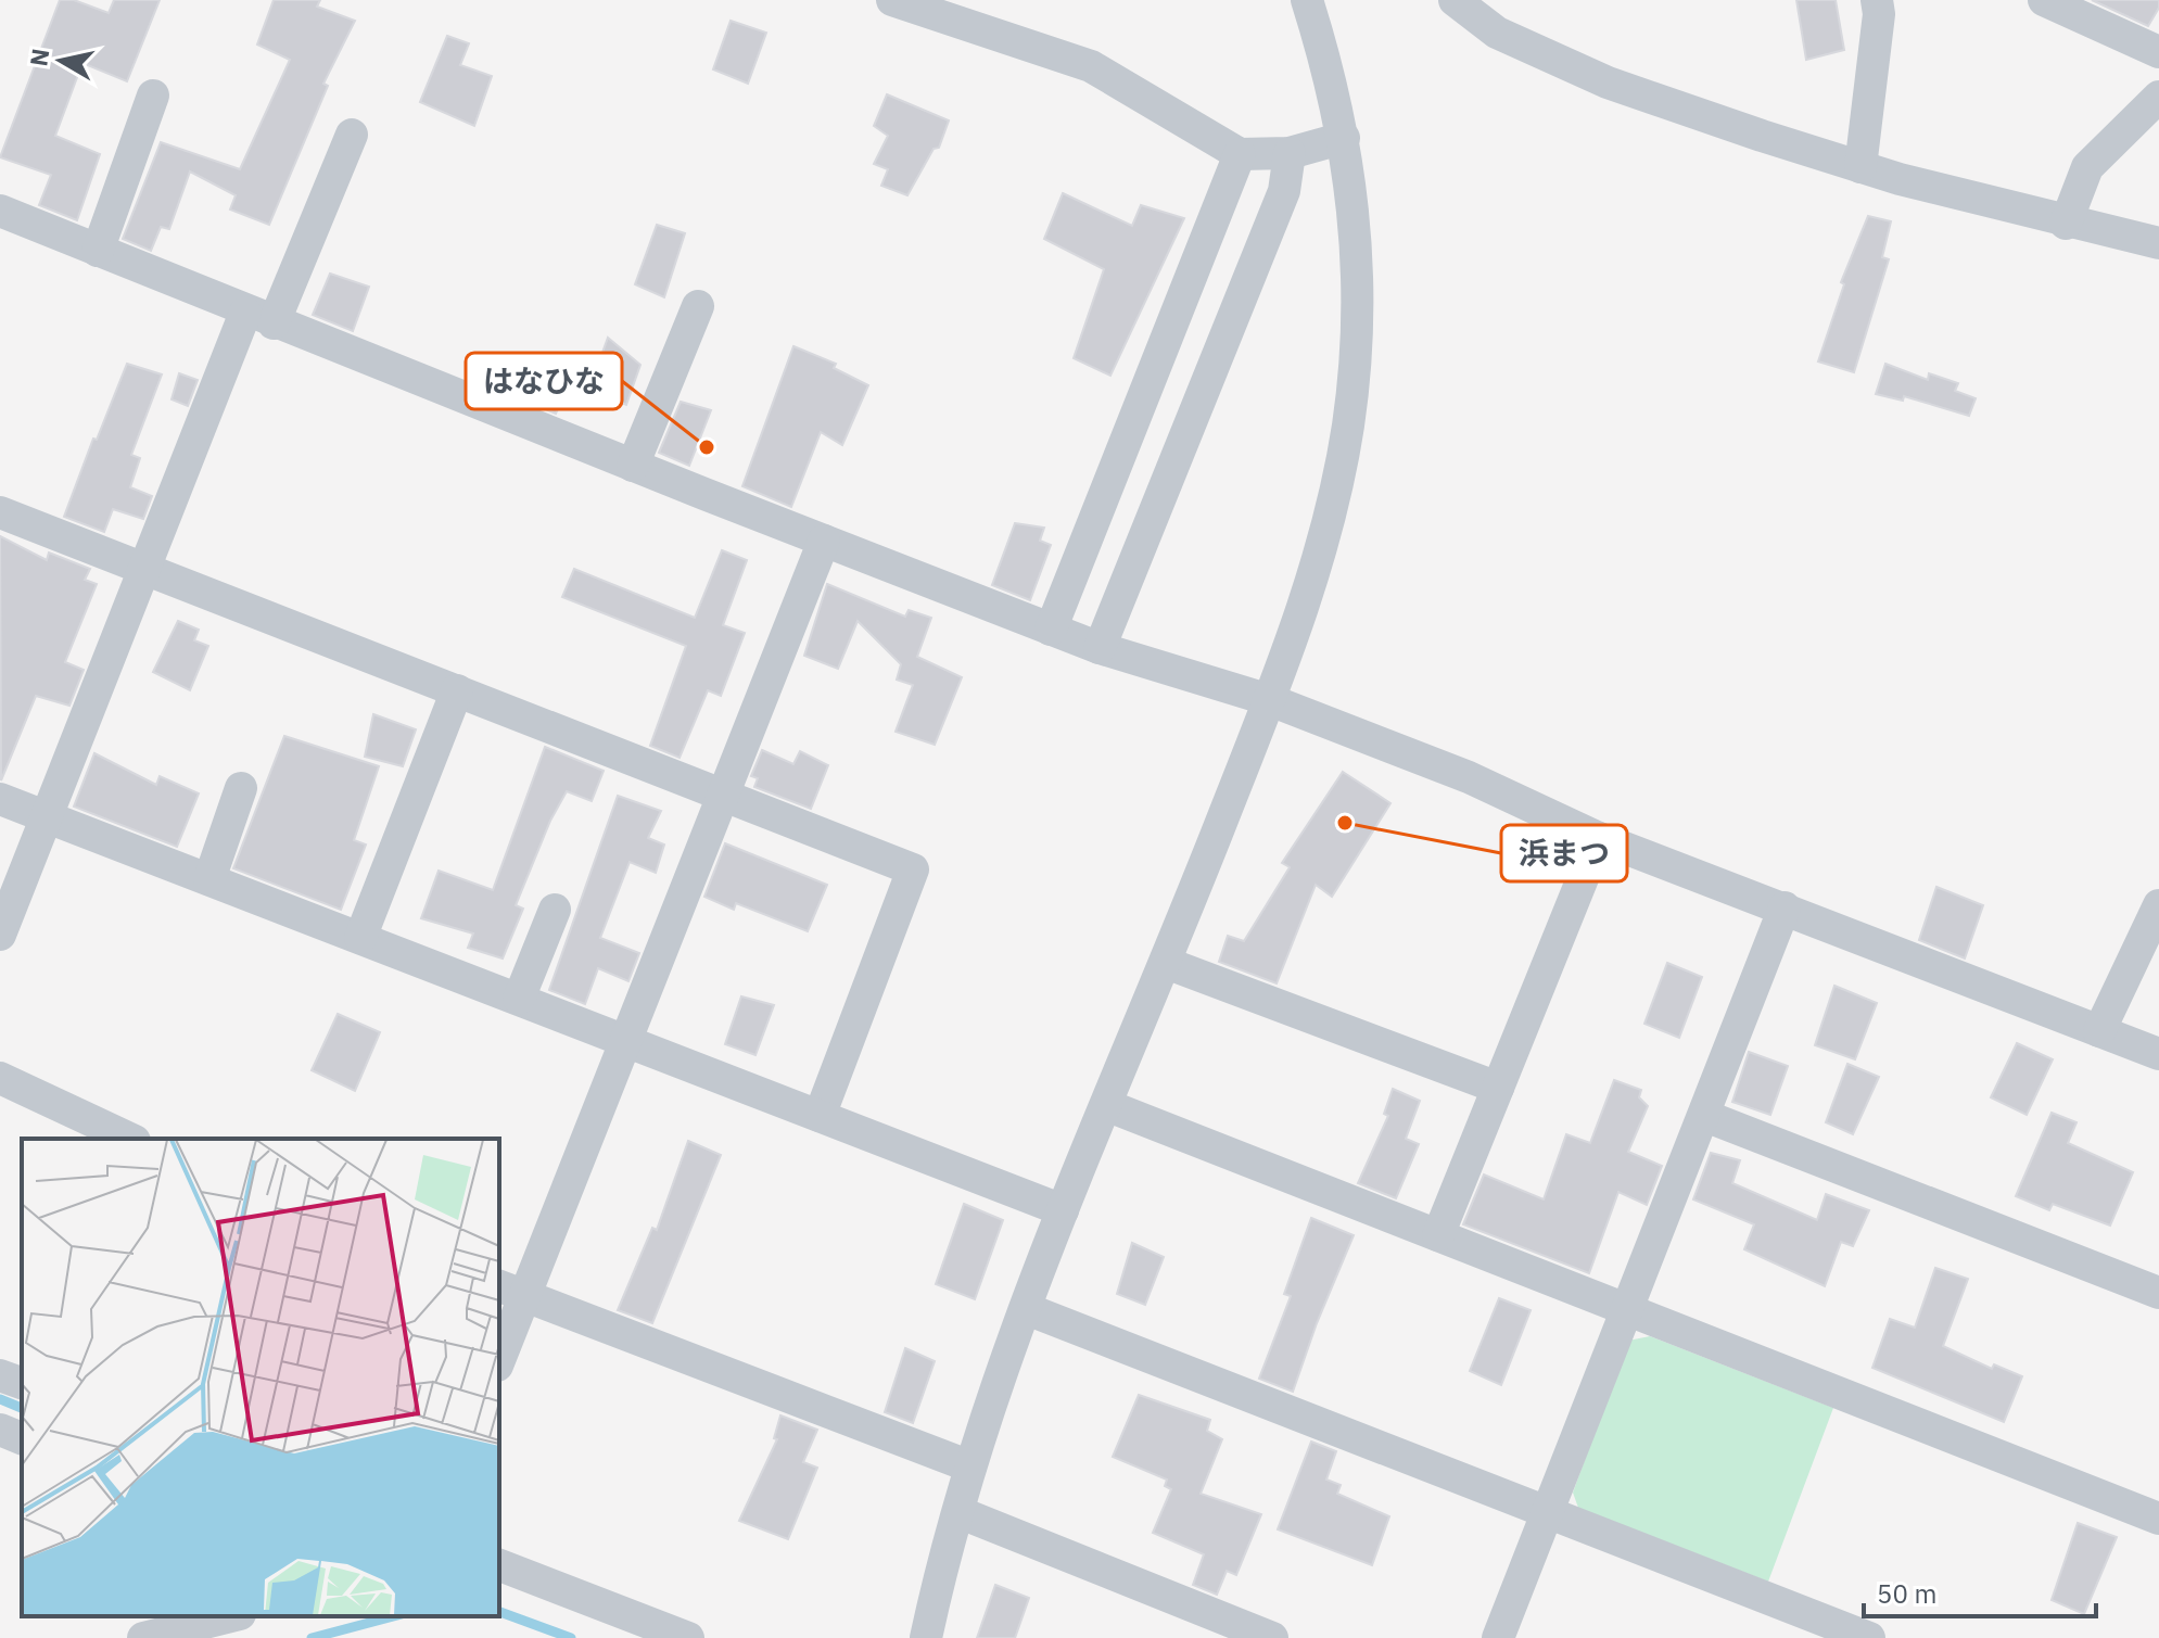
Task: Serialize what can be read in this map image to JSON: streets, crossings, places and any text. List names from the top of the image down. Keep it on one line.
{"places":["はなひな","浜まつ"],"scale_bar":"50 m","north":"left"}
